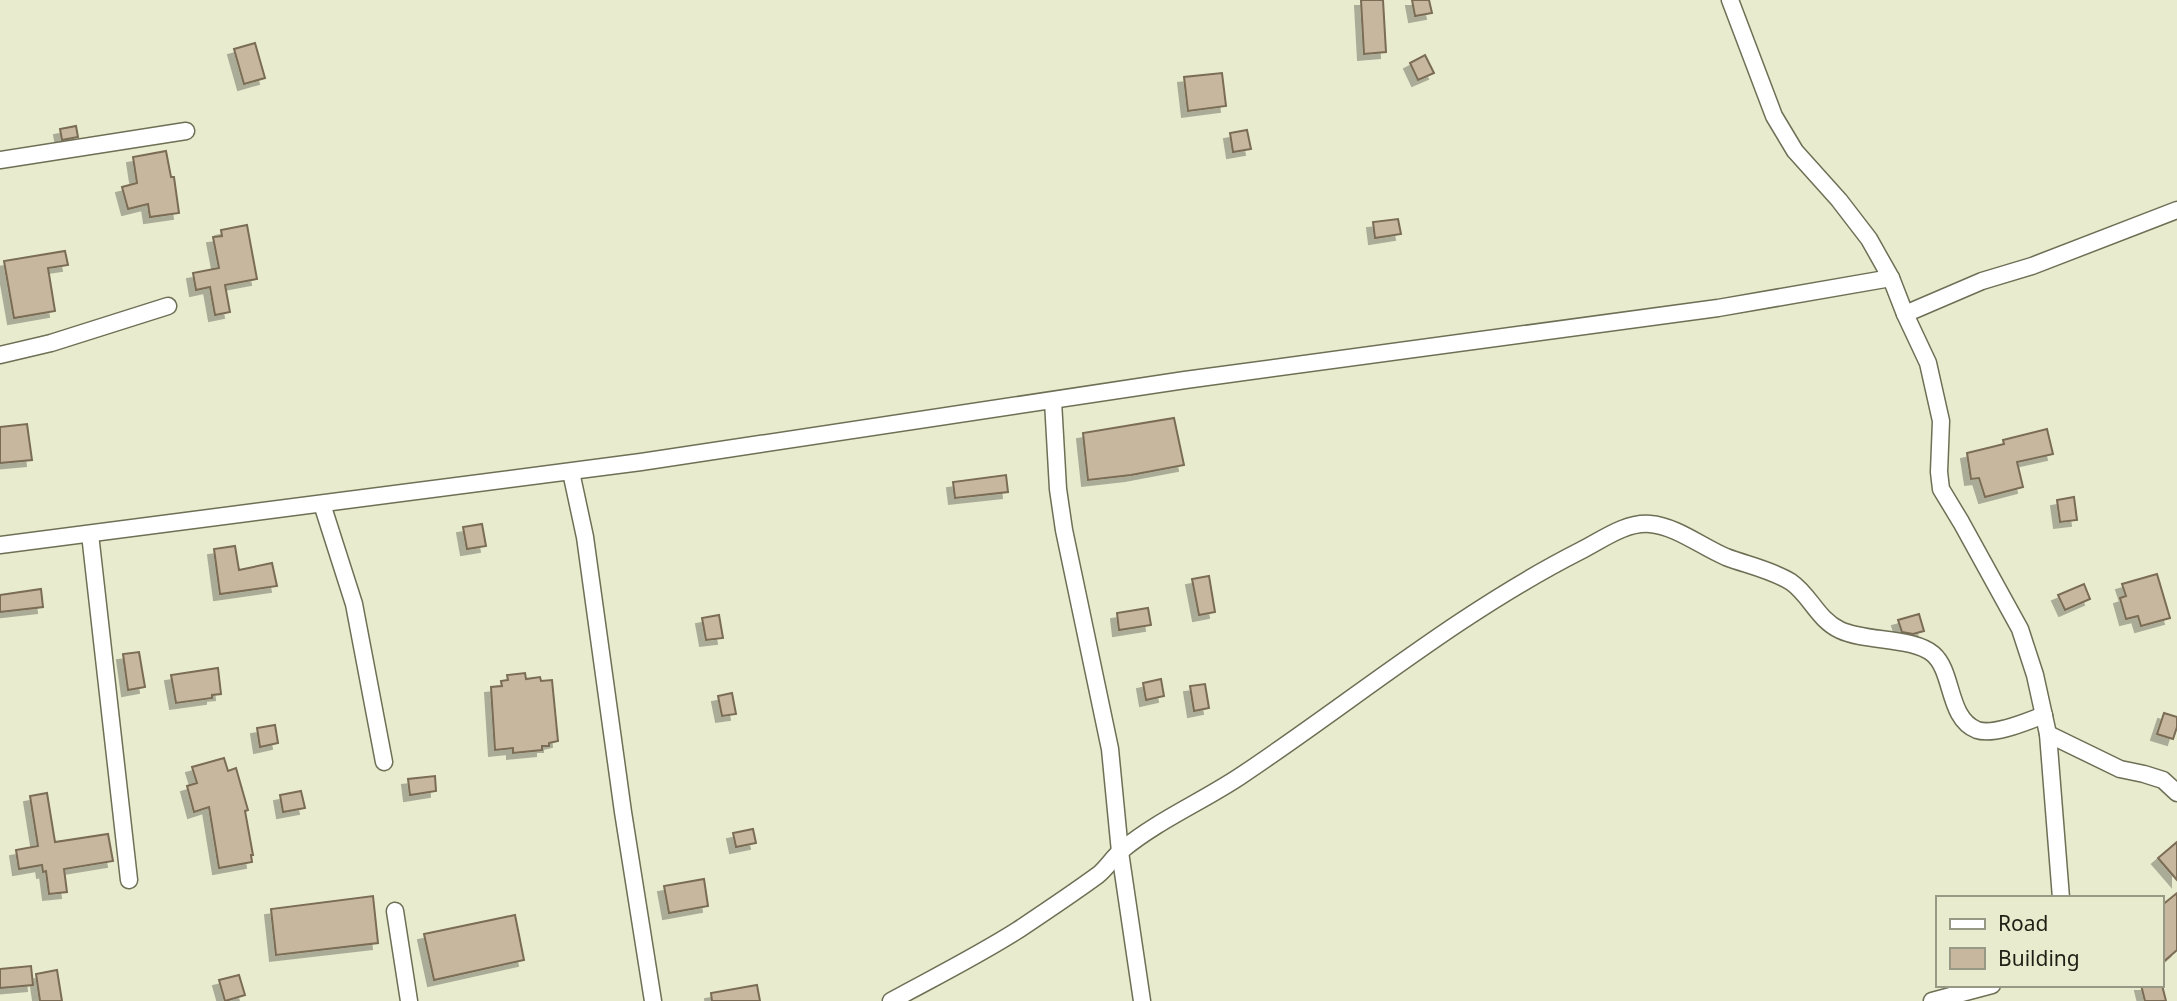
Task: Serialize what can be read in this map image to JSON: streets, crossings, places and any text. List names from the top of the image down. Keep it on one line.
{"legend":["Road","Building"]}
